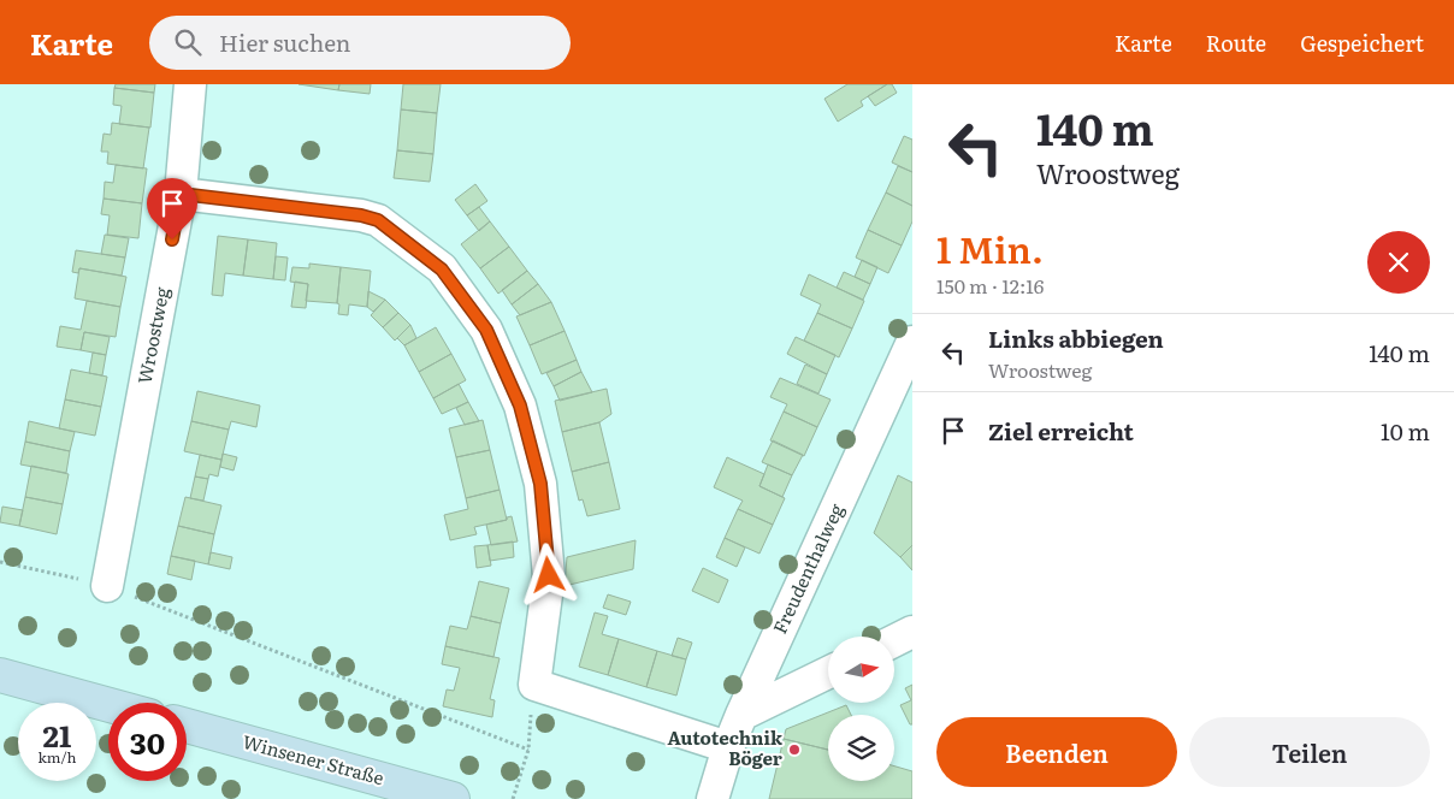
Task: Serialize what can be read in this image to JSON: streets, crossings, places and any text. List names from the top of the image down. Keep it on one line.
{"streets":{"main road":["Winsener Straße"],"street":["Wroostweg","Freudenthalweg"]},"places":["Autotechnik Böger"],"north":"right","page":{"header":"Karte","search":"Hier suchen","nav":["Karte","Route","Gespeichert"],"turn":["140 m","Wroostweg"],"heading":["1 Min.","150 m · 12:16"],"list":[{"name":"Links abbiegen","note":"Wroostweg","value":"140 m"},{"name":"Ziel erreicht","value":"10 m"}],"speed":"21 km/h","limit":"30","buttons":["Beenden","Teilen"]}}
